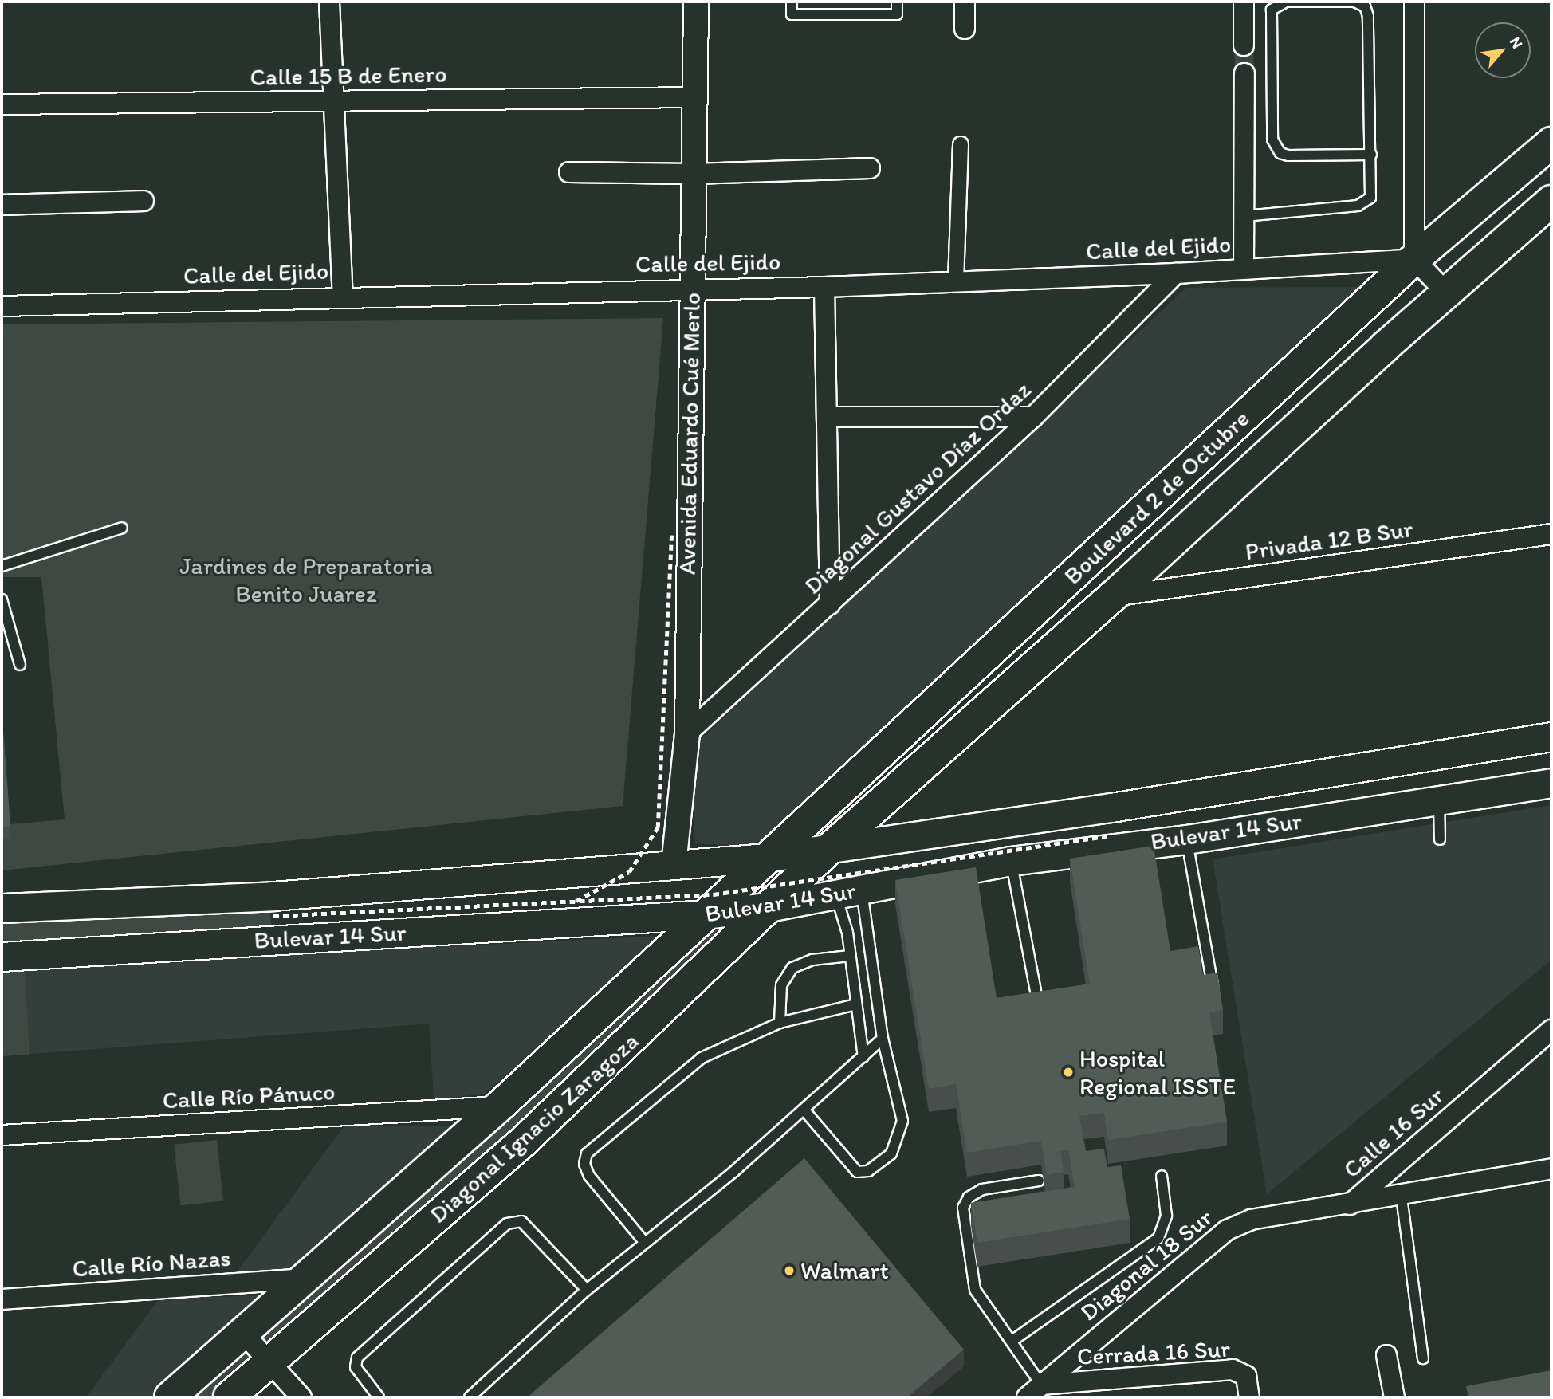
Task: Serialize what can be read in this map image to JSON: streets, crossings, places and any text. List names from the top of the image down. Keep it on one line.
{"streets":{"main road":["Boulevard 2 de Octubre","Bulevar 14 Sur","Diagonal Ignacio Zaragoza"],"street":["Calle 15 B de Enero","Calle del Ejido","Avenida Eduardo Cué Merlo","Diagonal Gustavo Díaz Ordaz","Privada 12 B Sur","Calle Río Pánuco","Calle 16 Sur","Calle Río Nazas","Diagonal 18 Sur","Cerrada 16 Sur"]},"crossings":[["Calle 15 B de Enero","Avenida Eduardo Cué Merlo"],["Calle del Ejido","Avenida Eduardo Cué Merlo"],["Calle del Ejido","Diagonal Gustavo Díaz Ordaz"],["Calle del Ejido","Boulevard 2 de Octubre"],["Avenida Eduardo Cué Merlo","Diagonal Gustavo Díaz Ordaz"],["Avenida Eduardo Cué Merlo","Bulevar 14 Sur"],["Boulevard 2 de Octubre","Privada 12 B Sur"],["Boulevard 2 de Octubre","Bulevar 14 Sur"],["Boulevard 2 de Octubre","Diagonal Ignacio Zaragoza"],["Bulevar 14 Sur","Diagonal Ignacio Zaragoza"],["Calle Río Pánuco","Diagonal Ignacio Zaragoza"],["Diagonal Ignacio Zaragoza","Calle Río Nazas"],["Calle 16 Sur","Diagonal 18 Sur"],["Diagonal 18 Sur","Cerrada 16 Sur"]],"parks":["Jardines de Preparatoria Benito Juarez"],"places":["Hospital Regional ISSTE","Walmart"],"north":"top right"}
